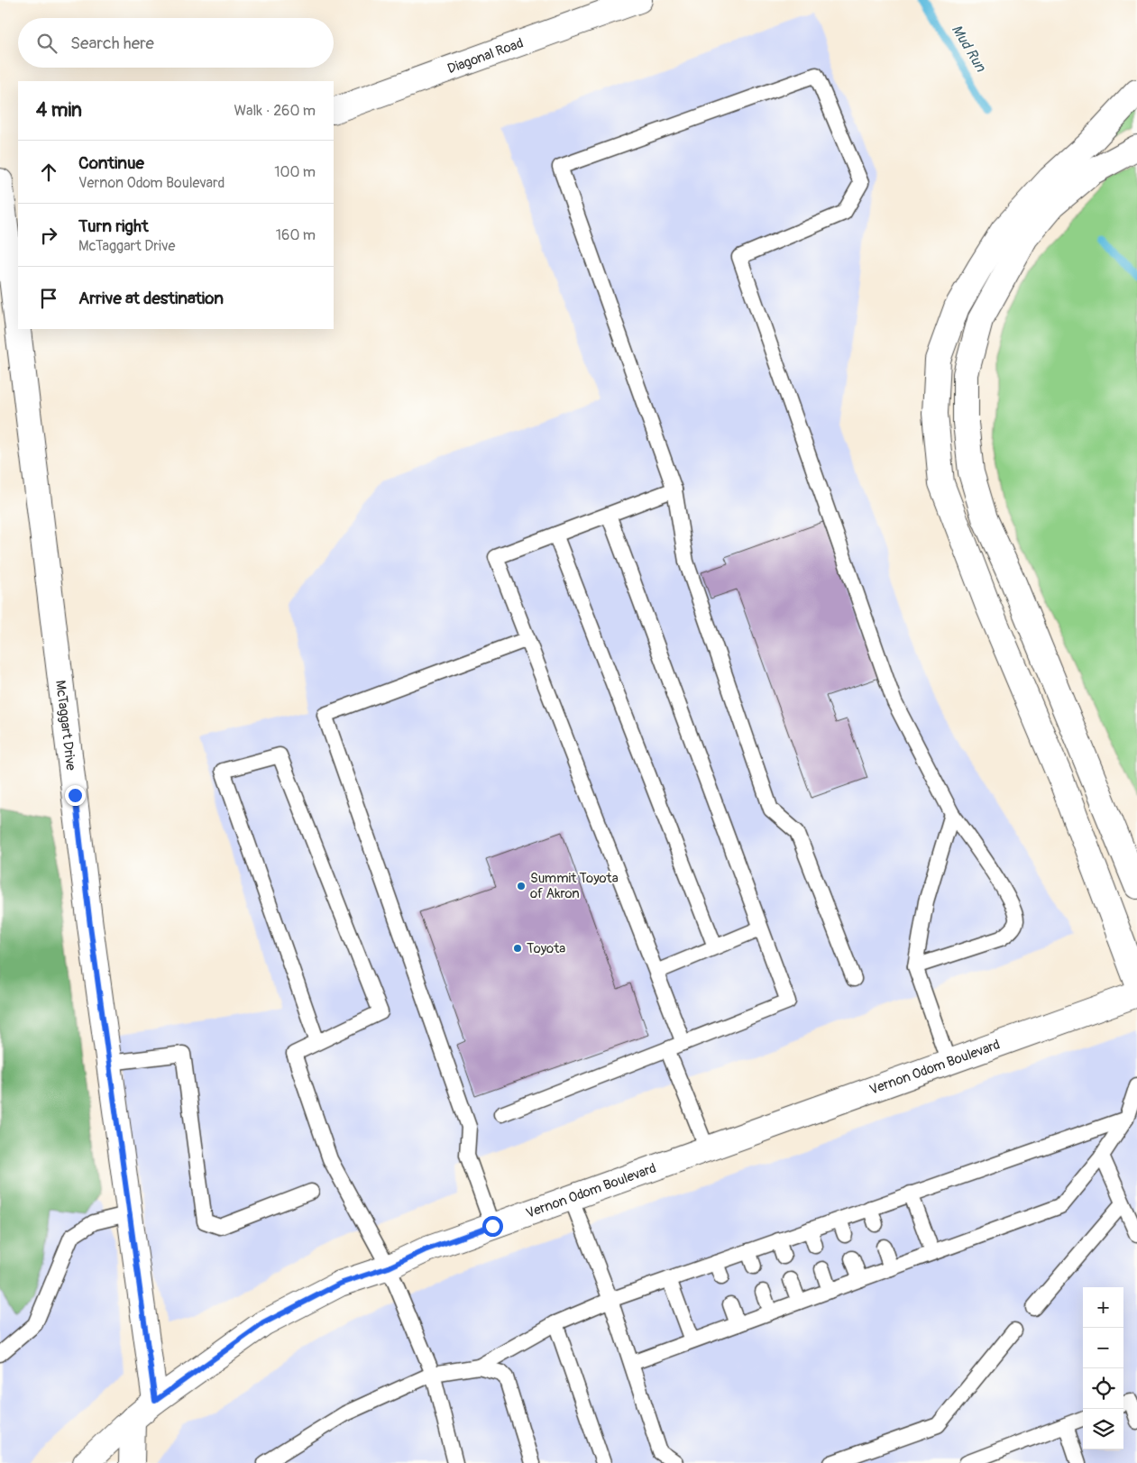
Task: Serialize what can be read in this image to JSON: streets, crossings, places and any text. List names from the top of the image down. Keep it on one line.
{"streets":{"main road":["Diagonal Road","McTaggart Drive","Vernon Odom Boulevard"]},"crossings":[["McTaggart Drive","Vernon Odom Boulevard"]],"water":["Mud Run"],"places":["Summit Toyota of Akron","Toyota"],"page":{"search":"Search here","heading":["4 min","Walk · 260 m"],"list":[["Continue","Vernon Odom Boulevard","100 m"],["Turn right","McTaggart Drive","160 m"],"Arrive at destination"],"map_buttons":["+","−"]}}
